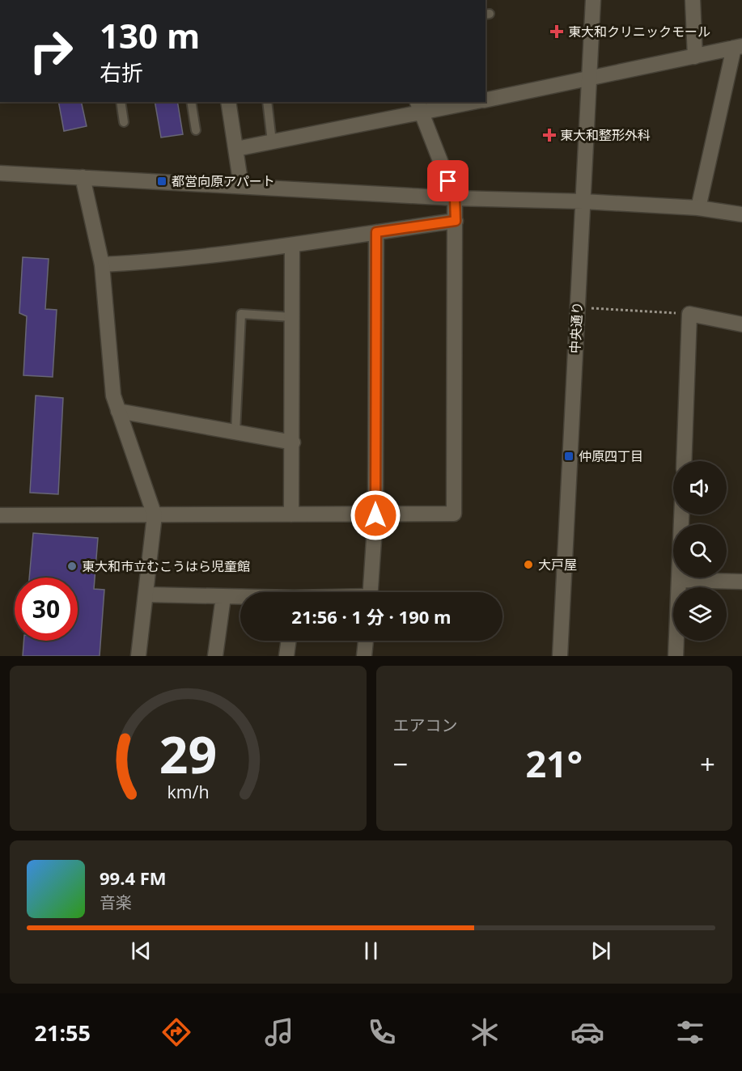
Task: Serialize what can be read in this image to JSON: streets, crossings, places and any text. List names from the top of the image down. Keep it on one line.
{"streets":{"street":["中央通り"]},"places":{"health":["東大和クリニックモール","東大和整形外科"],"transit":["都営向原アパート","仲原四丁目"],"other":["大戸屋","東大和市立むこうはら児童館"]},"page":{"turn":["130 m","右折"],"limit":"30","trip":"21:56 · 1 分 · 190 m","tile":"エアコン","heat":["−","21°","+"],"song":["99.4 FM","音楽"],"tabs":"21:55","gauge":["29","km/h"]}}
